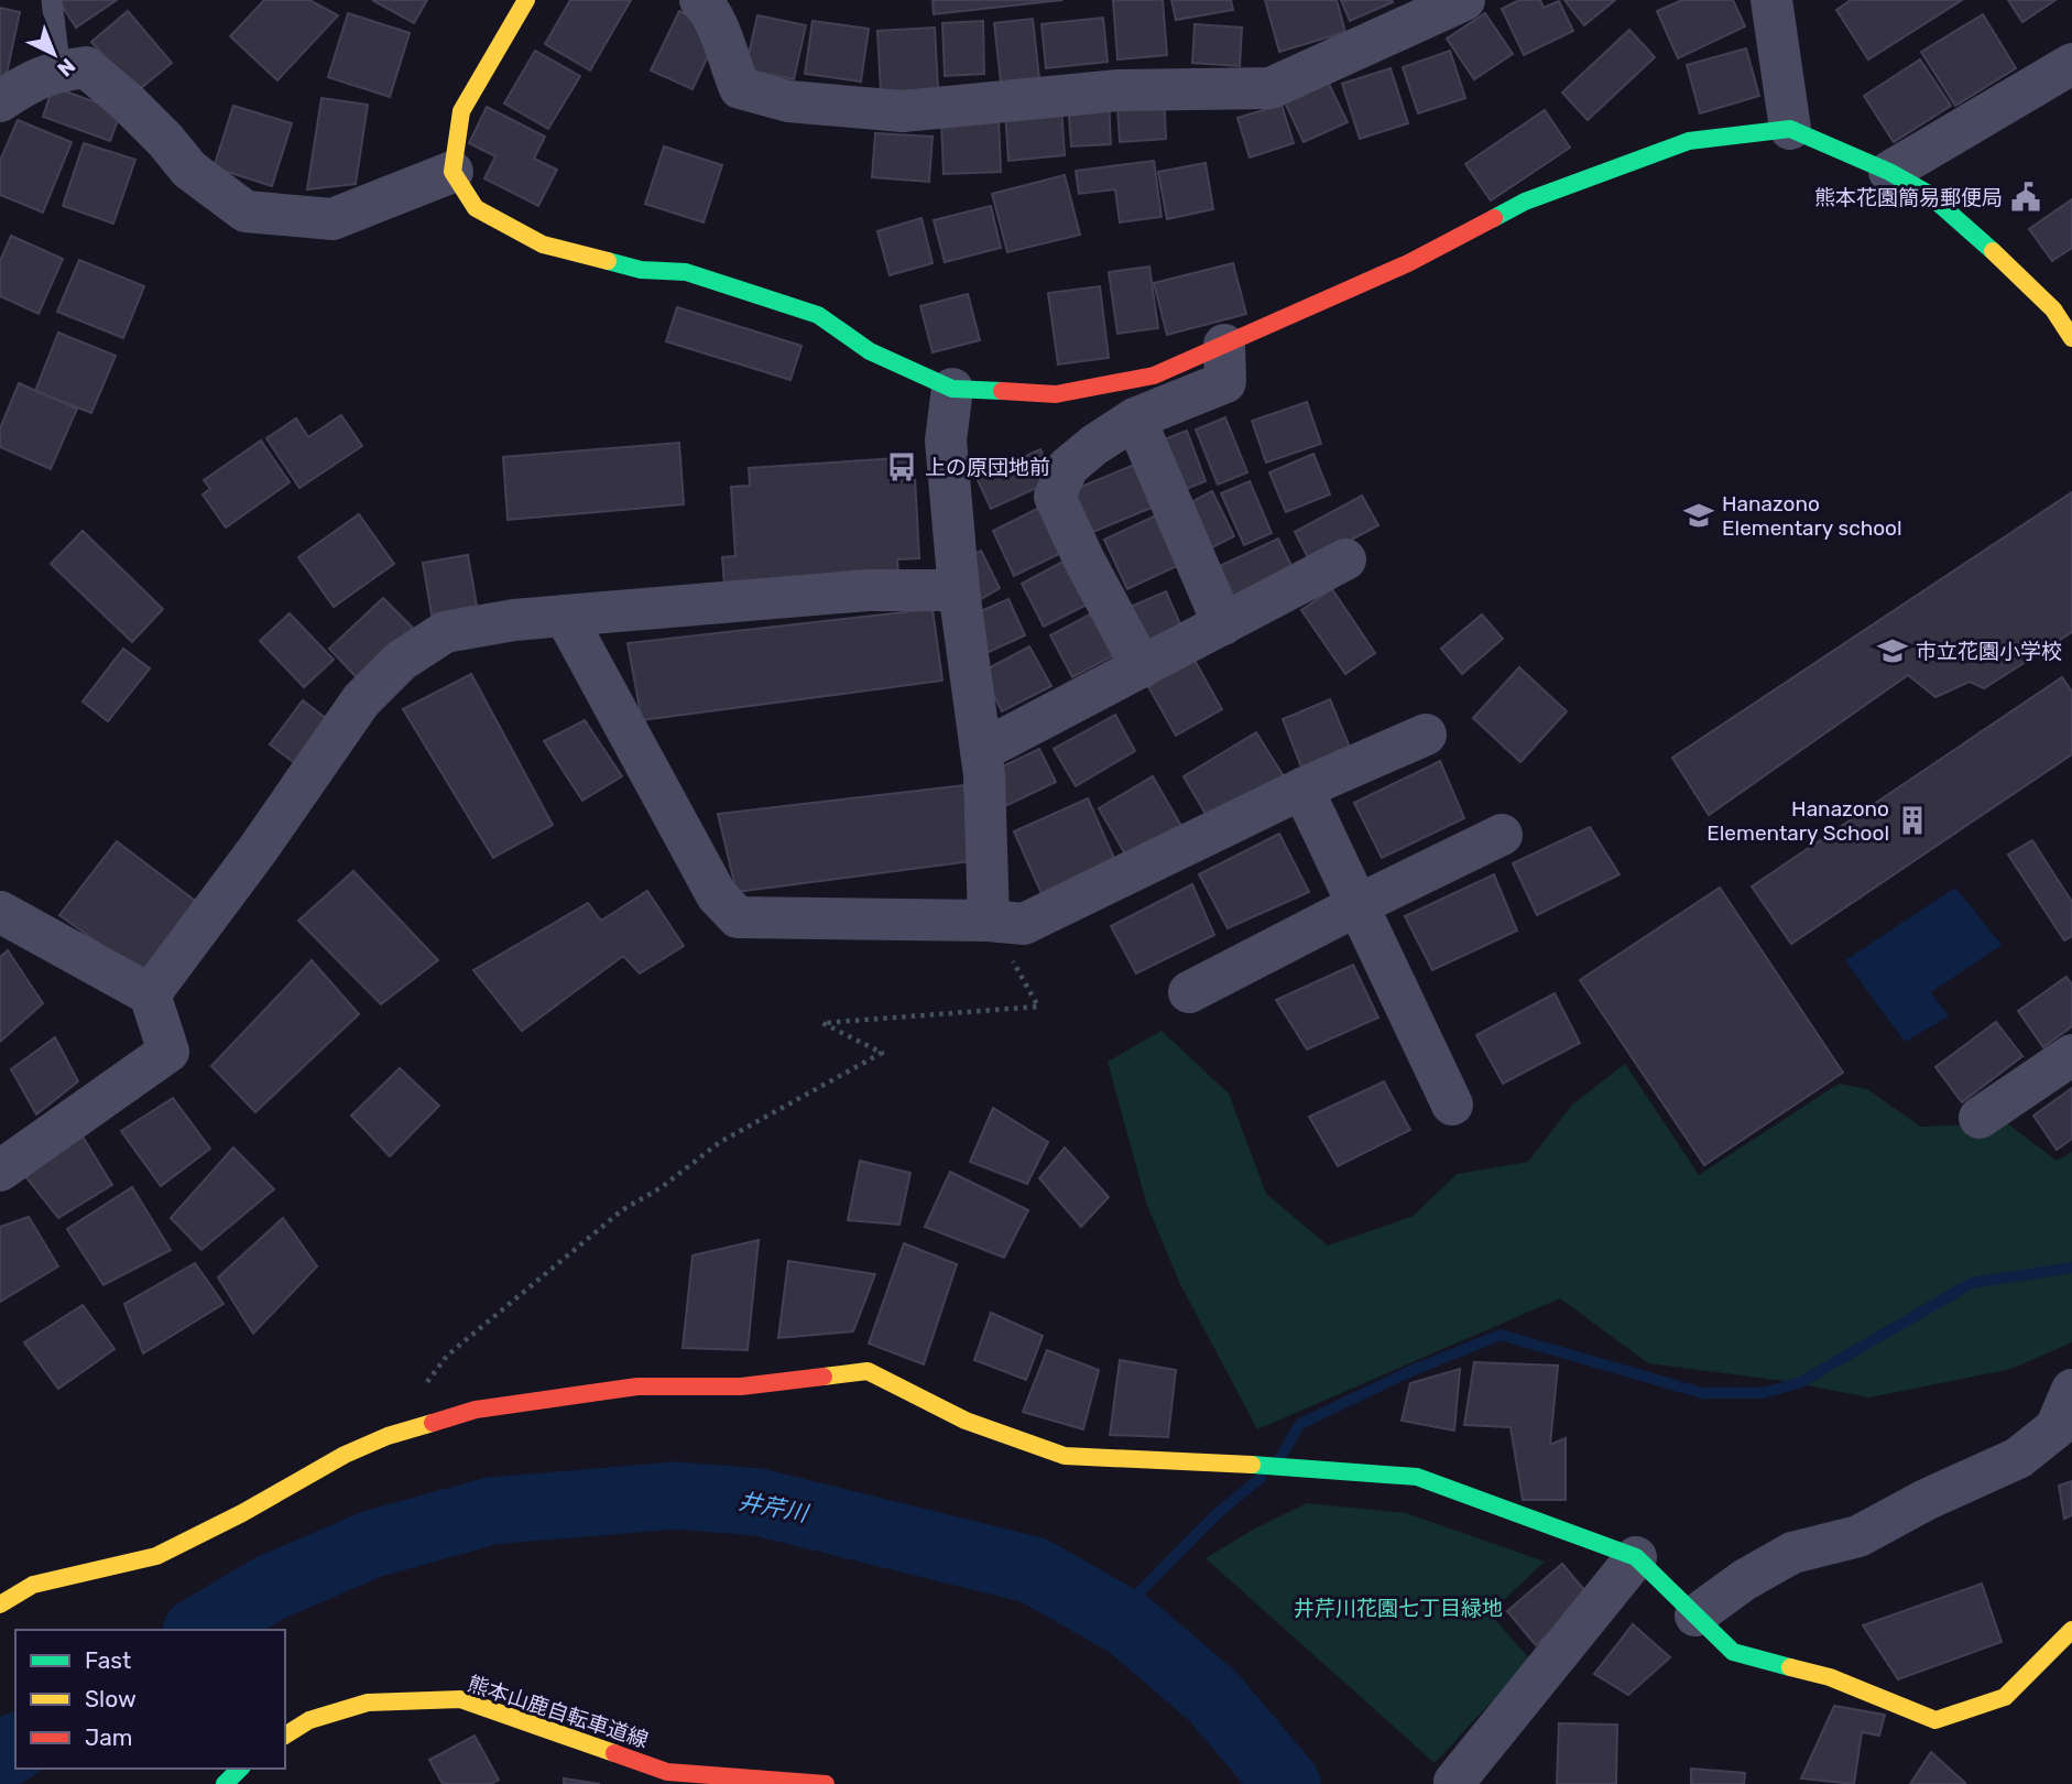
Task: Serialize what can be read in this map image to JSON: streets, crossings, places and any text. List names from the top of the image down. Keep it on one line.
{"streets":{"street":["熊本山鹿自転車道線"]},"water":["井芹川"],"parks":["井芹川花園七丁目緑地"],"places":{"public building":["熊本花園簡易郵便局"],"bus stop":["上の原団地前"],"school or university":["Hanazono Elementary school","市立花園小学校"],"building":["Hanazono Elementary School"]},"legend":["Fast","Slow","Jam"],"north":"bottom right"}
